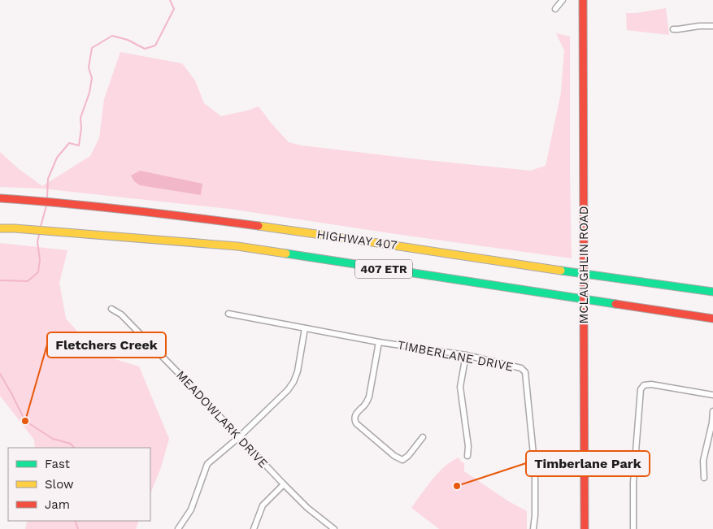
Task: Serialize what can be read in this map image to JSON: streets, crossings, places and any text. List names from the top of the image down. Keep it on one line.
{"streets":{"main road":["HIGHWAY 407","MCLAUGHLIN ROAD","407 ETR"],"street":["TIMBERLANE DRIVE","MEADOWLARK DRIVE"]},"places":["Fletchers Creek","Timberlane Park"],"legend":["Fast","Slow","Jam"]}
